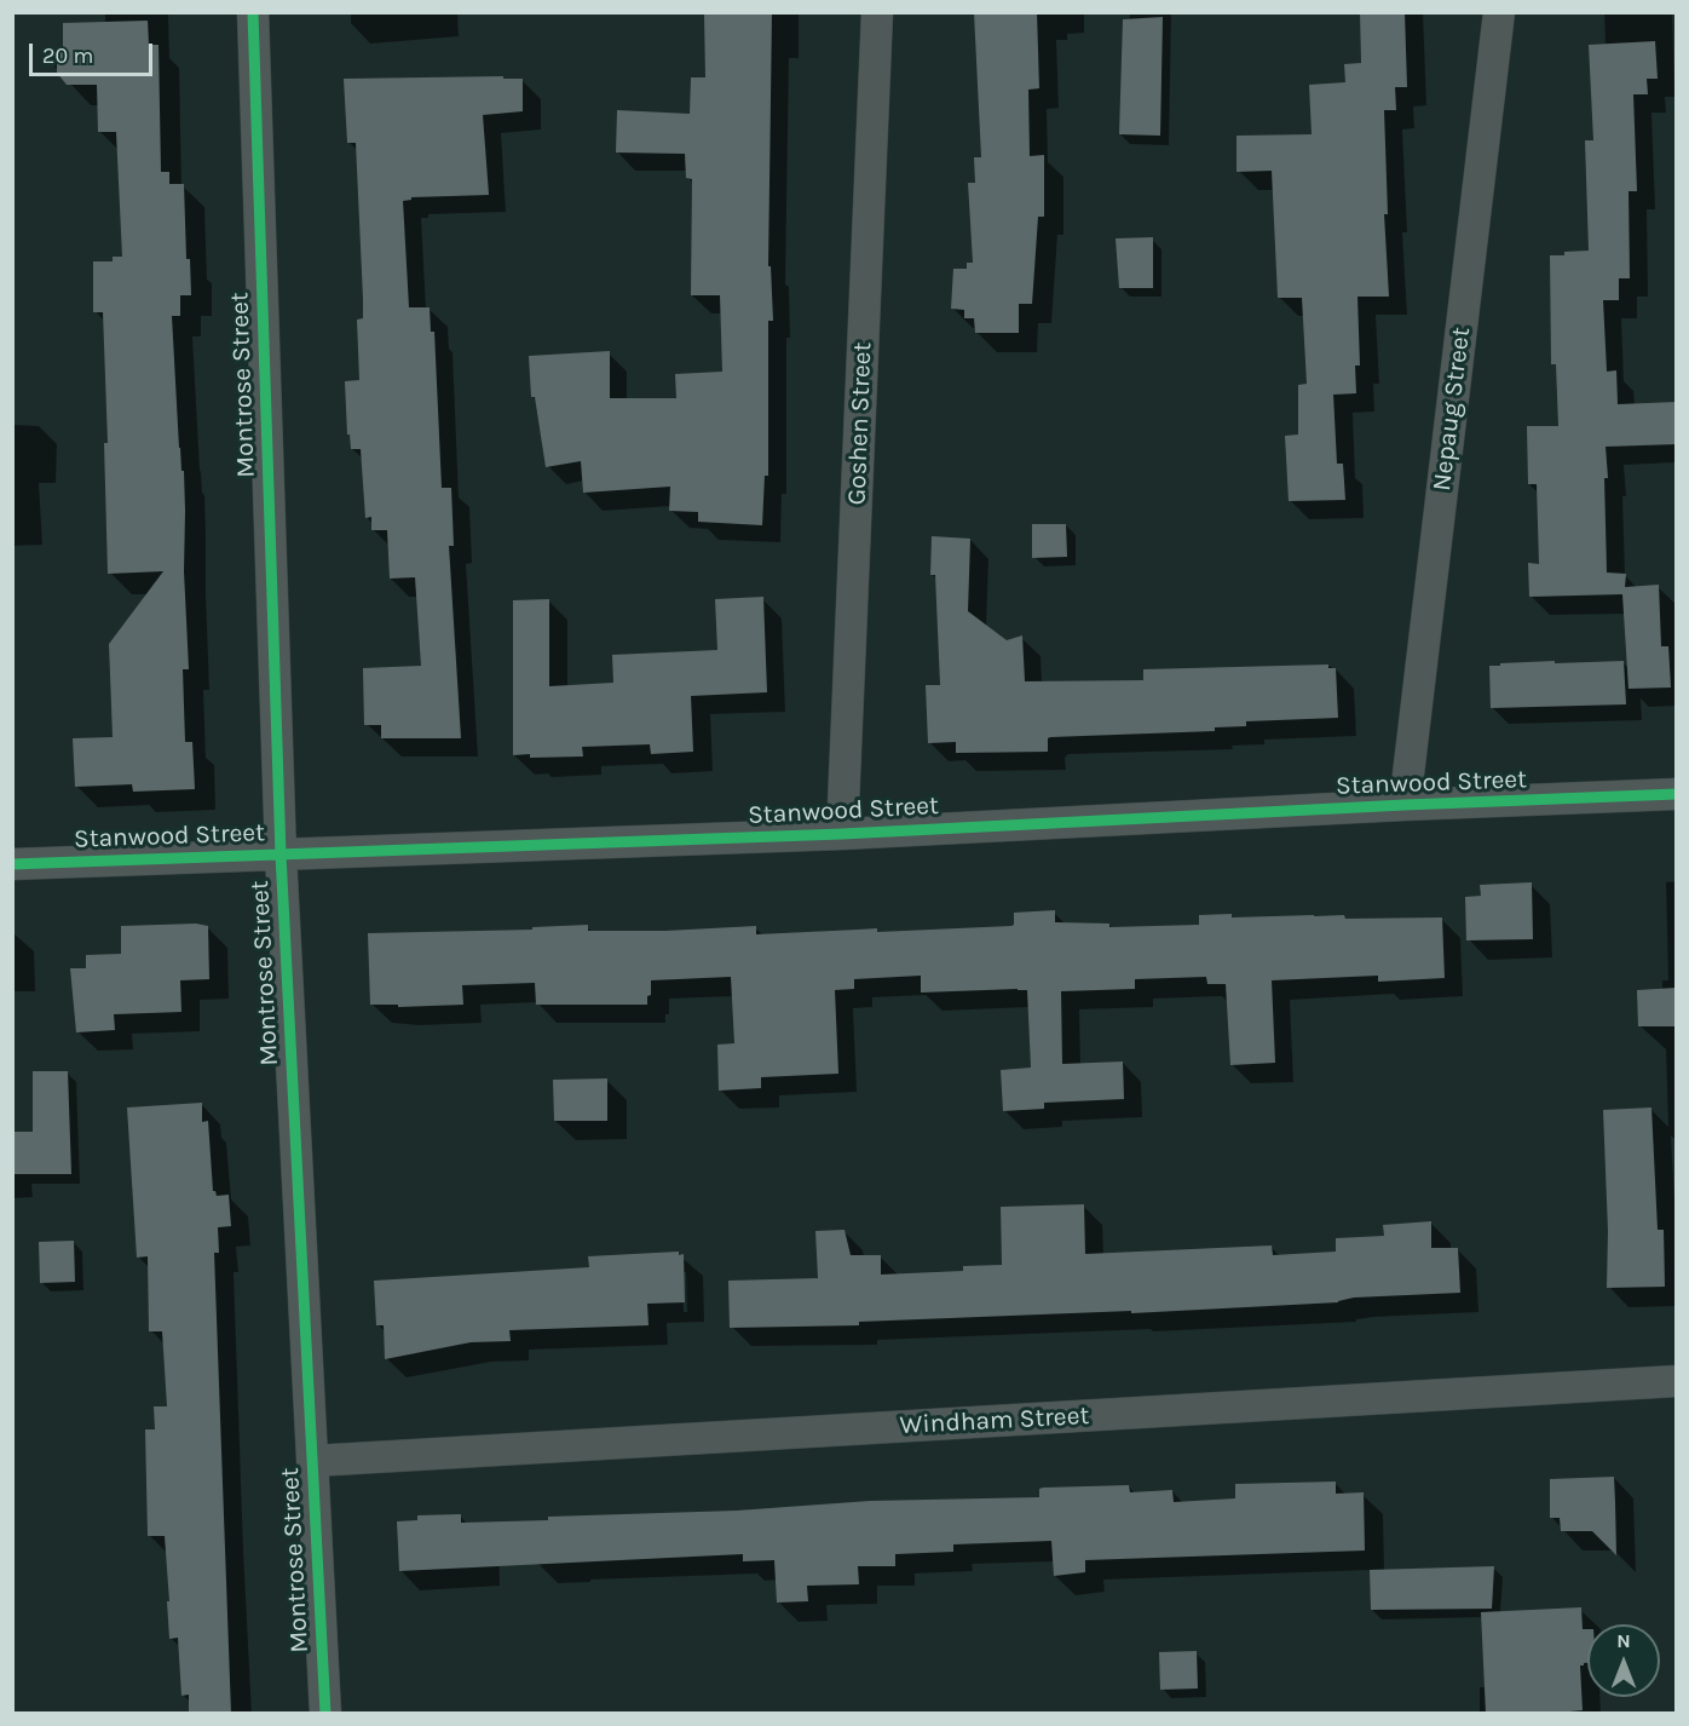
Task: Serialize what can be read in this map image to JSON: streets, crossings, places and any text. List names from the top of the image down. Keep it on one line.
{"streets":{"street":["Montrose Street","Nepaug Street","Goshen Street","Stanwood Street","Windham Street"]},"crossings":[["Montrose Street","Stanwood Street"],["Montrose Street","Windham Street"],["Nepaug Street","Stanwood Street"],["Goshen Street","Stanwood Street"]],"scale_bar":"20 m","north":"top"}
